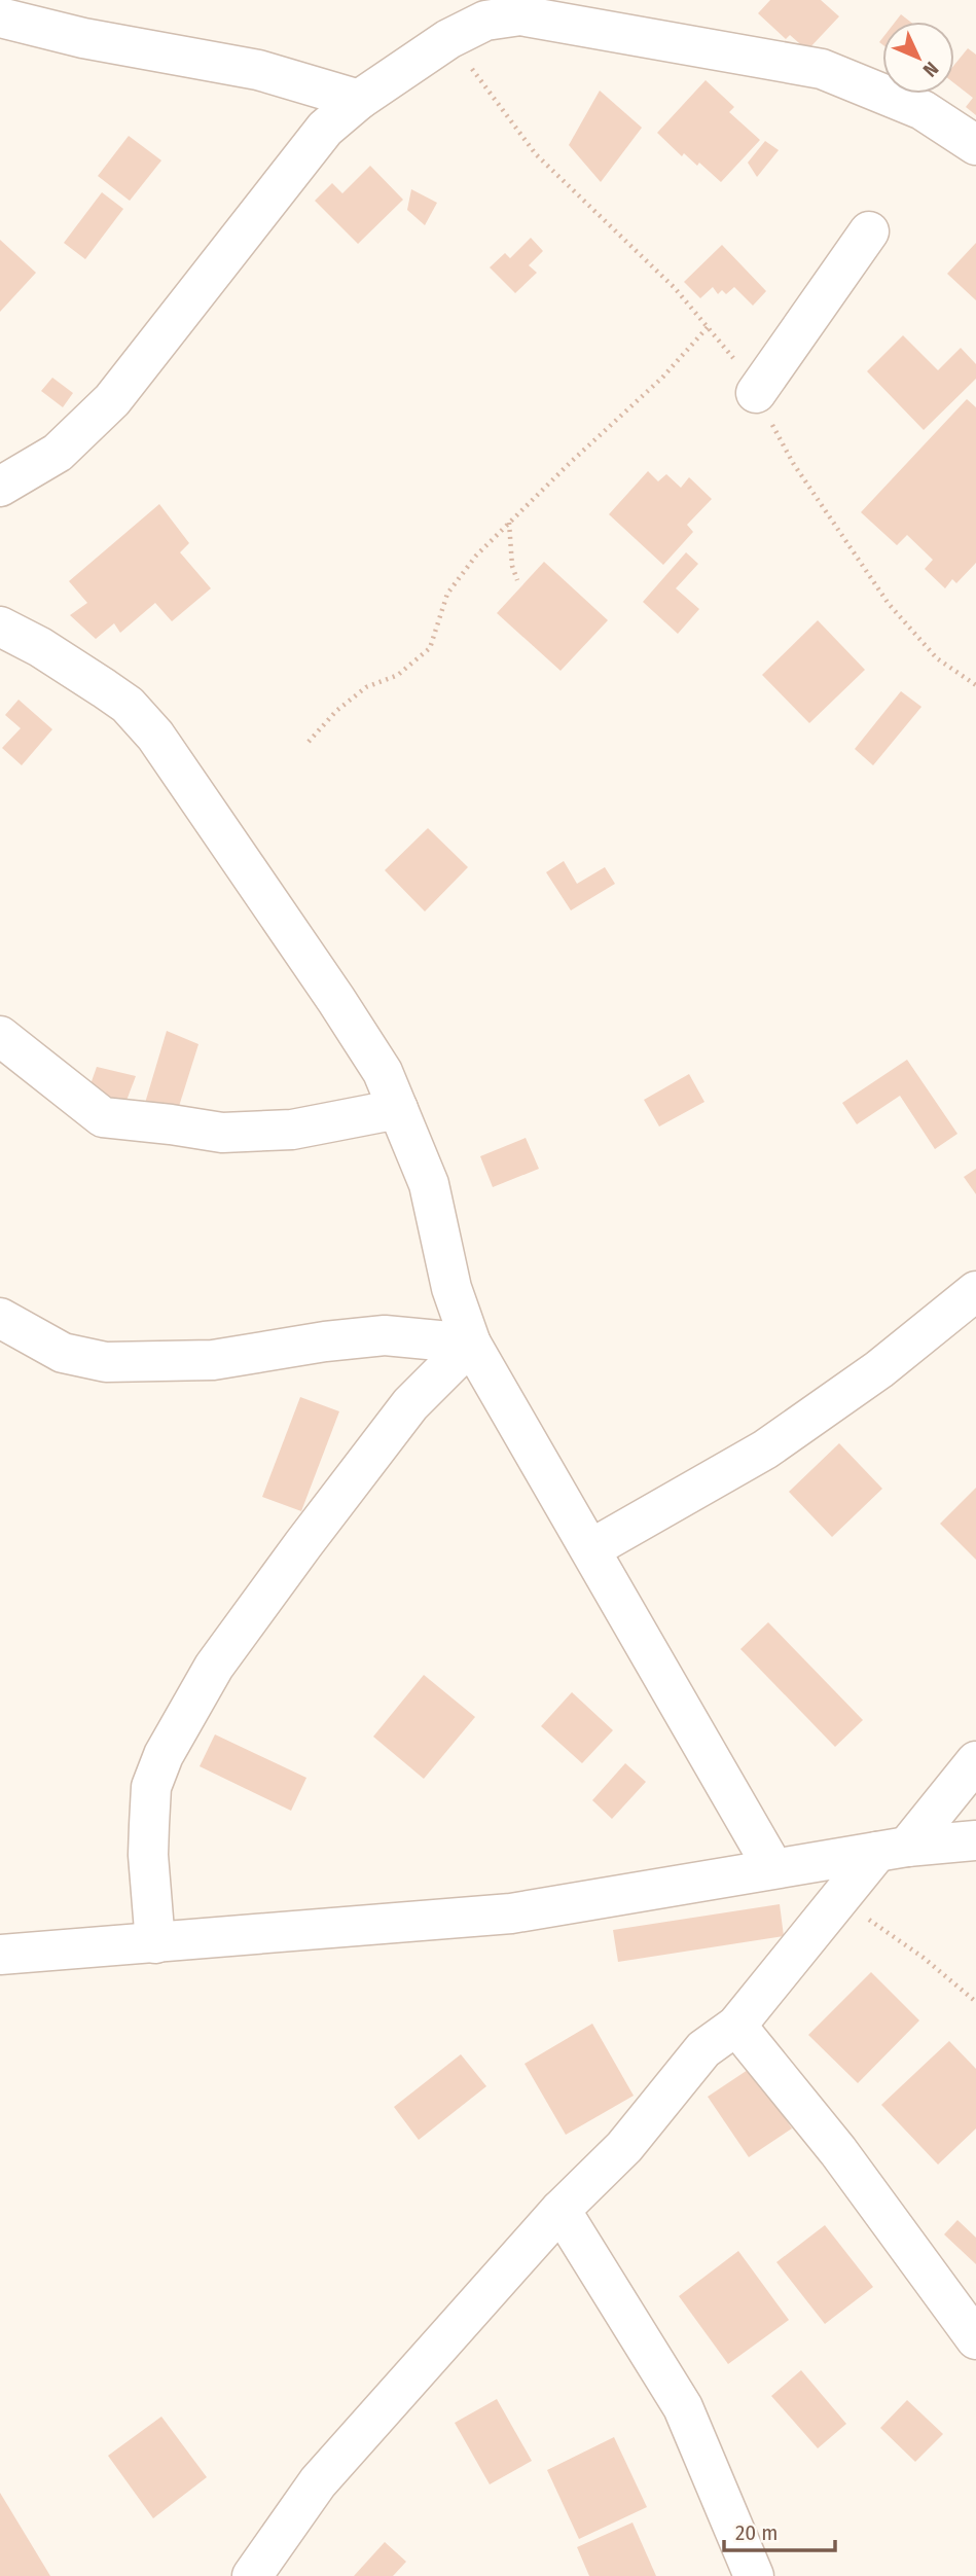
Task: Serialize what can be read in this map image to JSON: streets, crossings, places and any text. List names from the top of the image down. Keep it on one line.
{"scale_bar":"20 m","north":"bottom right"}
